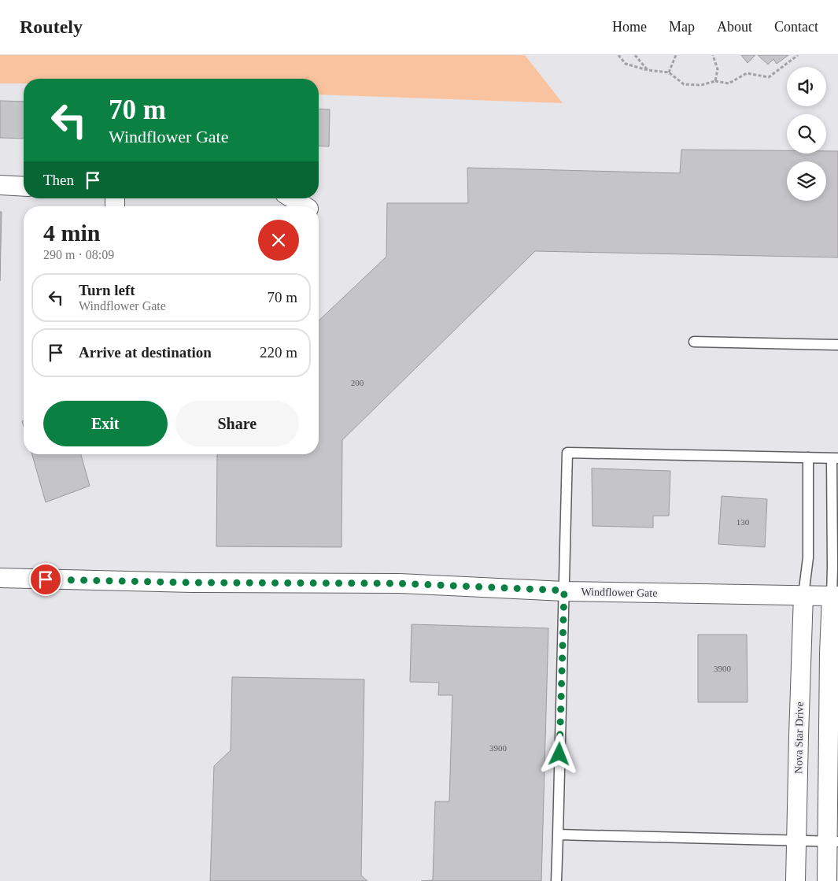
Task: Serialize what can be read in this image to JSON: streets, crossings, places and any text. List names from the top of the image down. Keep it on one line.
{"streets":{"street":["Windflower Gate","Nova Star Drive"]},"crossings":[["Windflower Gate","Nova Star Drive"]],"house_numbers":["200","130","3900","3900"],"page":{"header":"Routely","nav":["Home","Map","About","Contact"],"turn":["70 m","Windflower Gate"],"then":"Then","heading":["4 min","290 m · 08:09"],"list":[{"name":"Turn left","note":"Windflower Gate","value":"70 m"},{"name":"Arrive at destination","value":"220 m"}],"buttons":["Exit","Share"]}}
